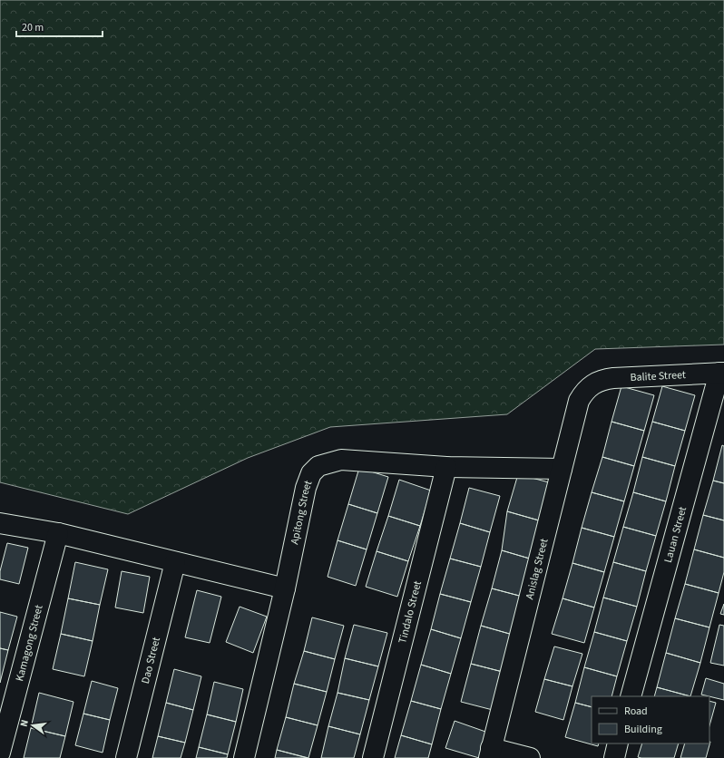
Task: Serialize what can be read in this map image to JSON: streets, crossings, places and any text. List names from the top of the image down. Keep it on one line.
{"streets":{"street":["Balite Street","Apitong Street","Lauan Street","Anislag Street","Tindalo Street","Kamagong Street","Dao Street"]},"crossings":[["Balite Street","Lauan Street"],["Balite Street","Anislag Street"],["Apitong Street","Anislag Street"],["Apitong Street","Tindalo Street"]],"legend":["Road","Building"],"scale_bar":"20 m","north":"left"}
